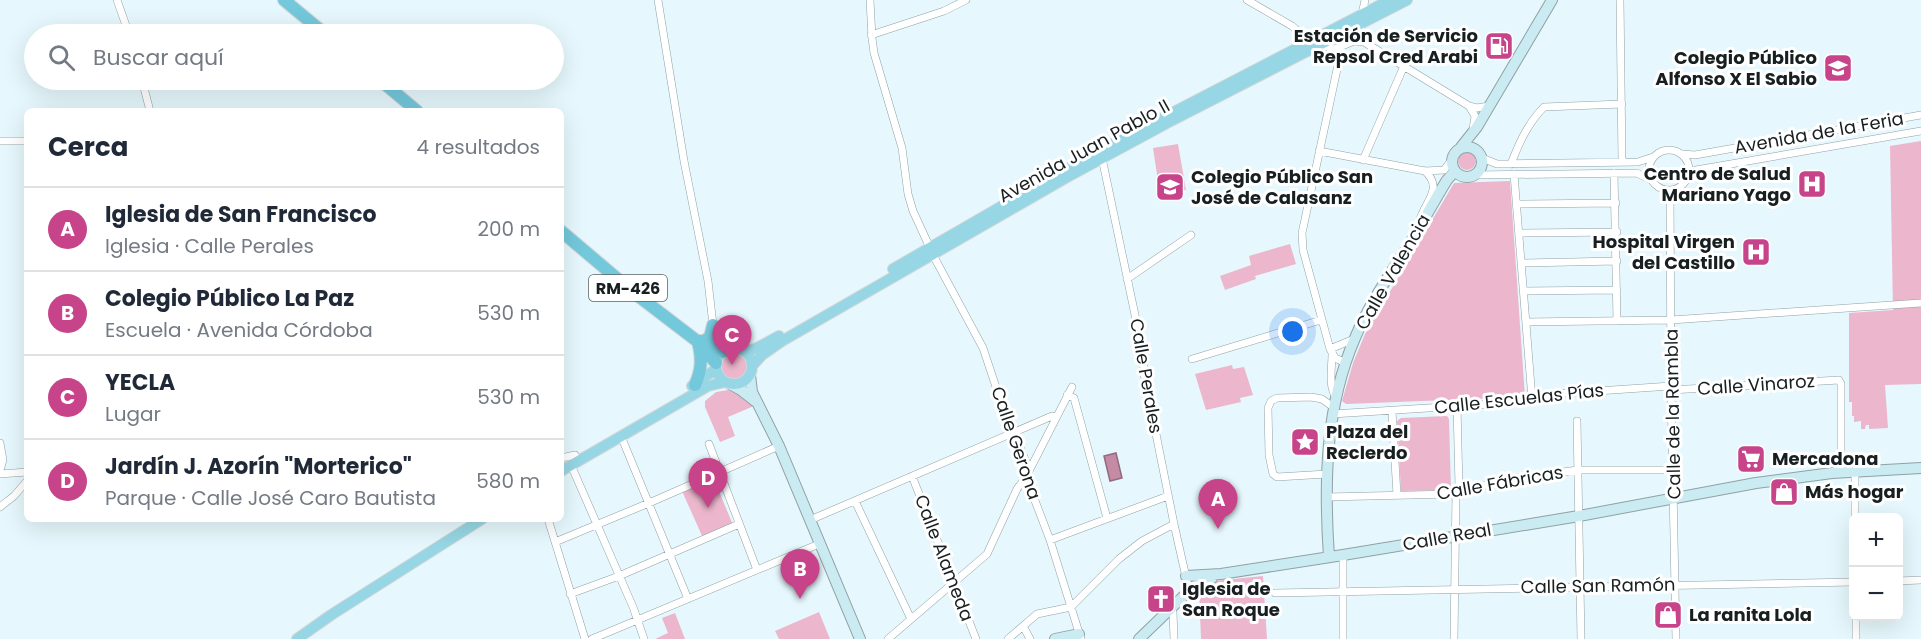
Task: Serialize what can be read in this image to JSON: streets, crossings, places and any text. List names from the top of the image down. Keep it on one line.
{"streets":{"highway":["RM-426"],"main road":["Avenida Juan Pablo II","Calle Valencia","Calle Real"],"street":["Avenida de la Feria","Calle Perales","Calle Vinaroz","Calle Escuelas Pías","Calle de la Rambla","Calle Gerona","Calle Fábricas","Calle Alameda","Calle San Ramón"]},"crossings":[["Avenida de la Feria","Calle de la Rambla"],["Avenida Juan Pablo II","Calle Perales"],["Avenida Juan Pablo II","Calle Gerona"],["Calle Valencia","Calle Escuelas Pías"],["Calle Valencia","Calle Fábricas"],["Calle Valencia","Calle Real"],["Calle Vinaroz","Calle Escuelas Pías"],["Calle Vinaroz","Calle de la Rambla"],["Calle Vinaroz","Calle Real"],["Calle Escuelas Pías","Calle de la Rambla"],["Calle de la Rambla","Calle Fábricas"],["Calle de la Rambla","Calle Real"],["Calle de la Rambla","Calle San Ramón"]],"places":{"fuel station":["Estación de Servicio Repsol Cred Arabi"],"school or university":["Colegio Público Alfonso X El Sabio","Colegio Público San José de Calasanz"],"hospital":["Centro de Salud Mariano Yago","Hospital Virgen del Castillo"],"place":["Plaza del Reclerdo"],"supermarket":["Mercadona"],"shop":["Más hogar","La ranita Lola"],"church":["Iglesia de San Roque"]},"page":{"search":"Buscar aquí","heading":["Cerca","4 resultados"],"list":[{"mark":"A","name":"Iglesia de San Francisco","note":"Iglesia · Calle Perales","value":"200 m"},{"mark":"B","name":"Colegio Público La Paz","note":"Escuela · Avenida Córdoba","value":"530 m"},{"mark":"C","name":"YECLA","note":"Lugar","value":"530 m"},{"mark":"D","name":"Jardín J. Azorín \"Morterico\"","note":"Parque · Calle José Caro Bautista","value":"580 m"}],"pins":["C","D","A","B"],"map_buttons":["+","−"]}}
